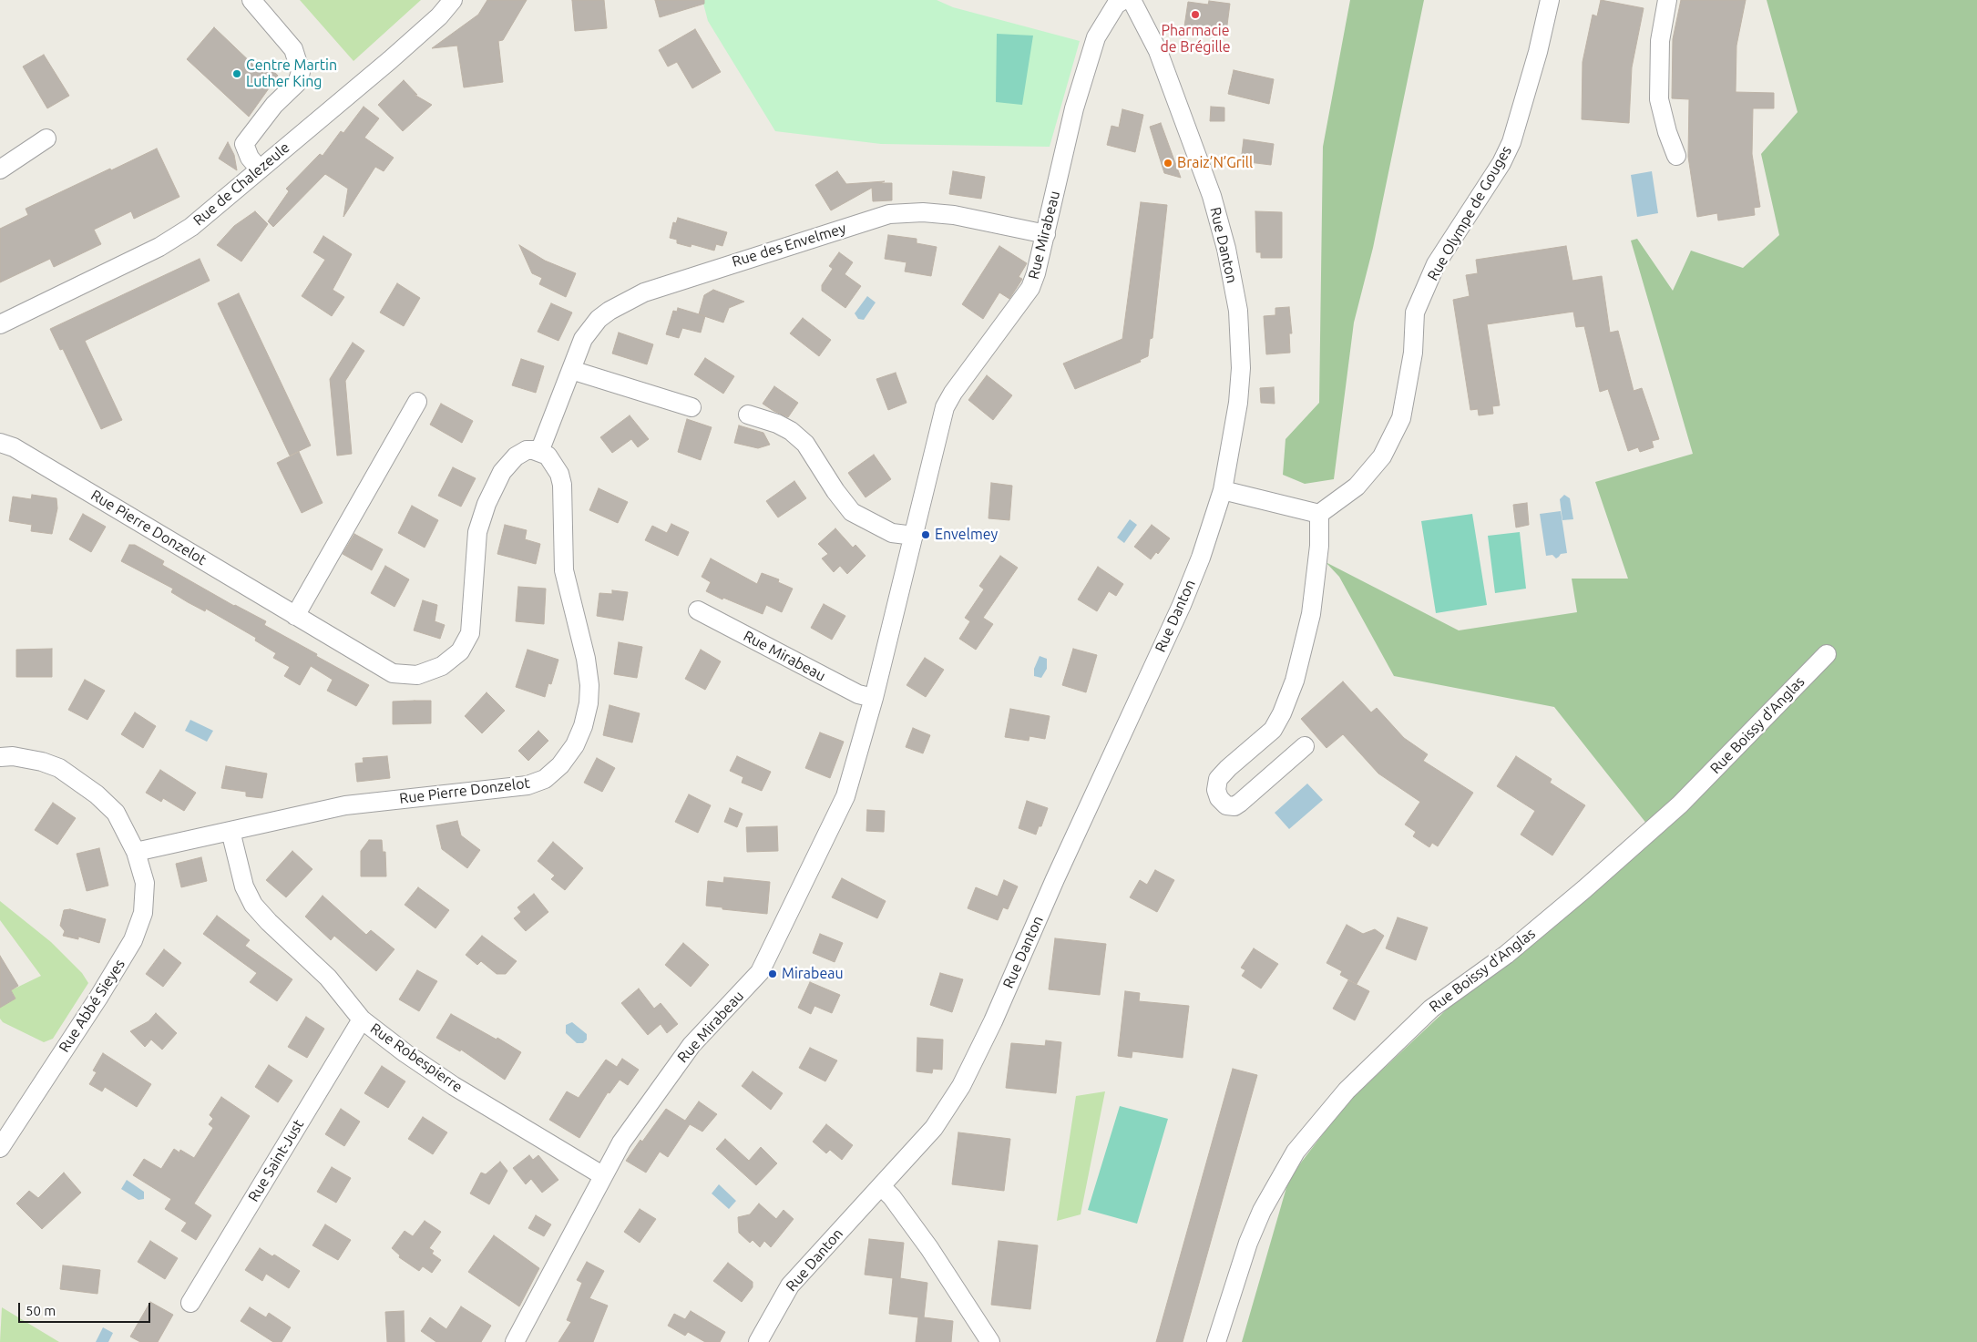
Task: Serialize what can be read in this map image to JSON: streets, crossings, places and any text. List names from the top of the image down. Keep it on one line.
{"streets":{"street":["Rue de Chalezeule","Rue Olympe de Gouges","Rue Mirabeau","Rue des Envelmey","Rue Danton","Rue Pierre Donzelot","Rue Boissy d'Anglas","Rue Abbé Sieyes","Rue Robespierre","Rue Saint-Just"]},"crossings":[["Rue Mirabeau","Rue des Envelmey"],["Rue Mirabeau","Rue Robespierre"],["Rue des Envelmey","Rue Pierre Donzelot"],["Rue Pierre Donzelot","Rue Abbé Sieyes"],["Rue Pierre Donzelot","Rue Robespierre"],["Rue Robespierre","Rue Saint-Just"]],"places":["Pharmacie de Brégille","Centre Martin Luther King","Braiz’N’Grill","Envelmey","Mirabeau"],"scale_bar":"50 m"}
